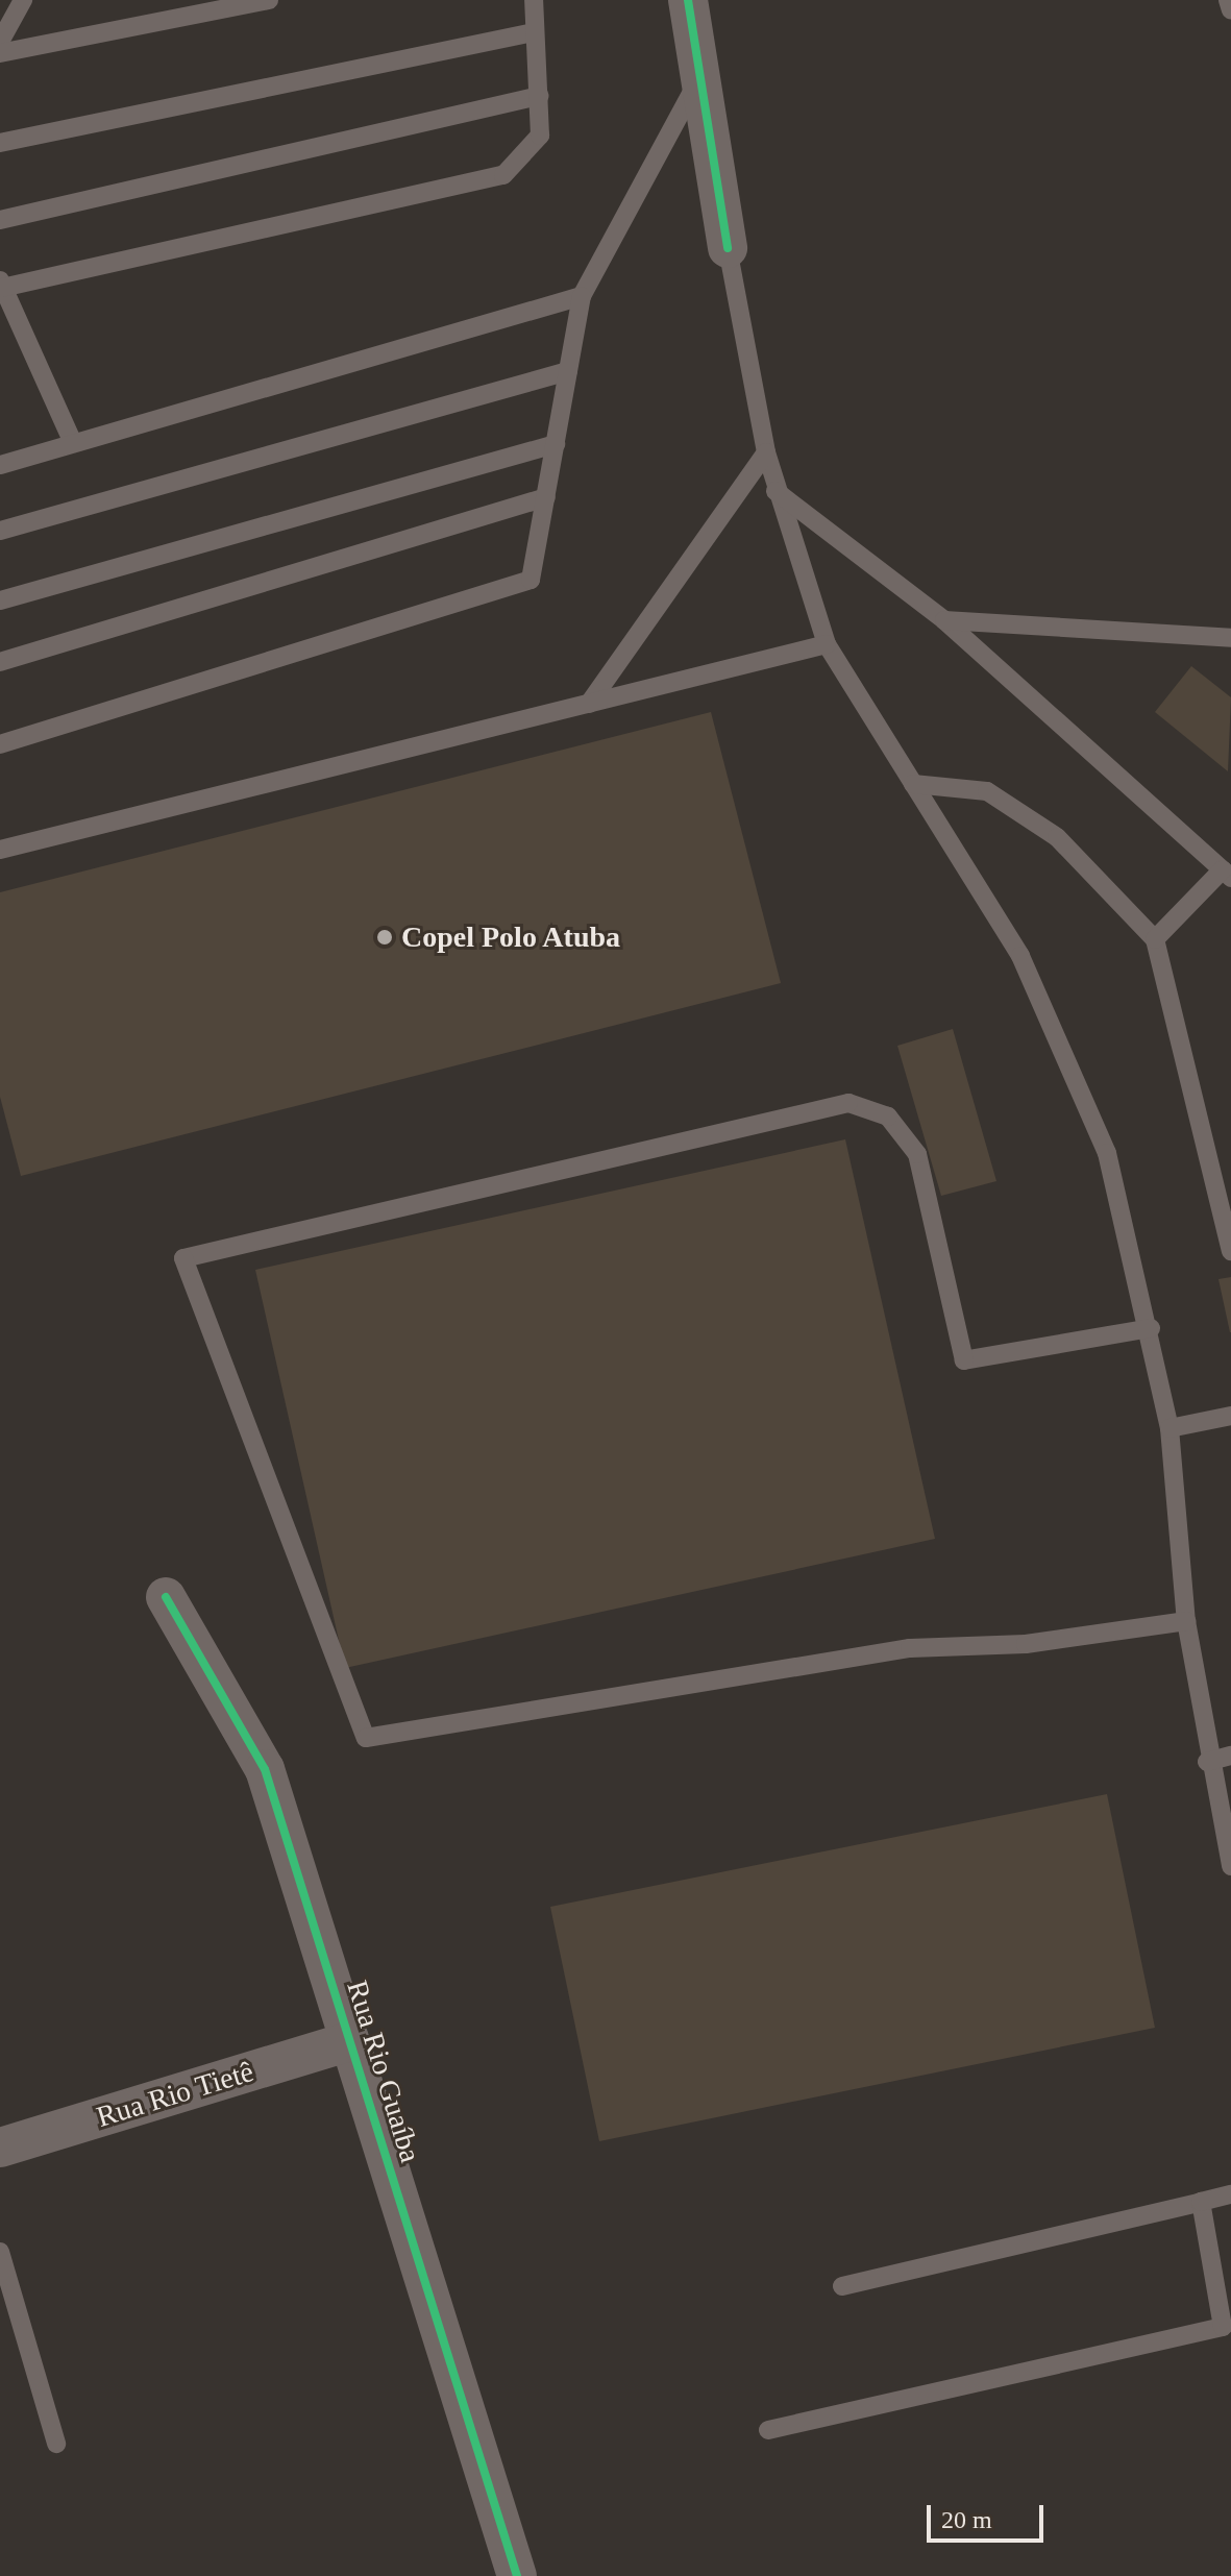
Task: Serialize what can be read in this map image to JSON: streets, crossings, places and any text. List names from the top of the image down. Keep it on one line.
{"streets":{"street":["Rua Rio Guaíba","Rua Rio Tietê"]},"crossings":[["Rua Rio Guaíba","Rua Rio Tietê"]],"places":["Copel Polo Atuba"],"scale_bar":"20 m"}
